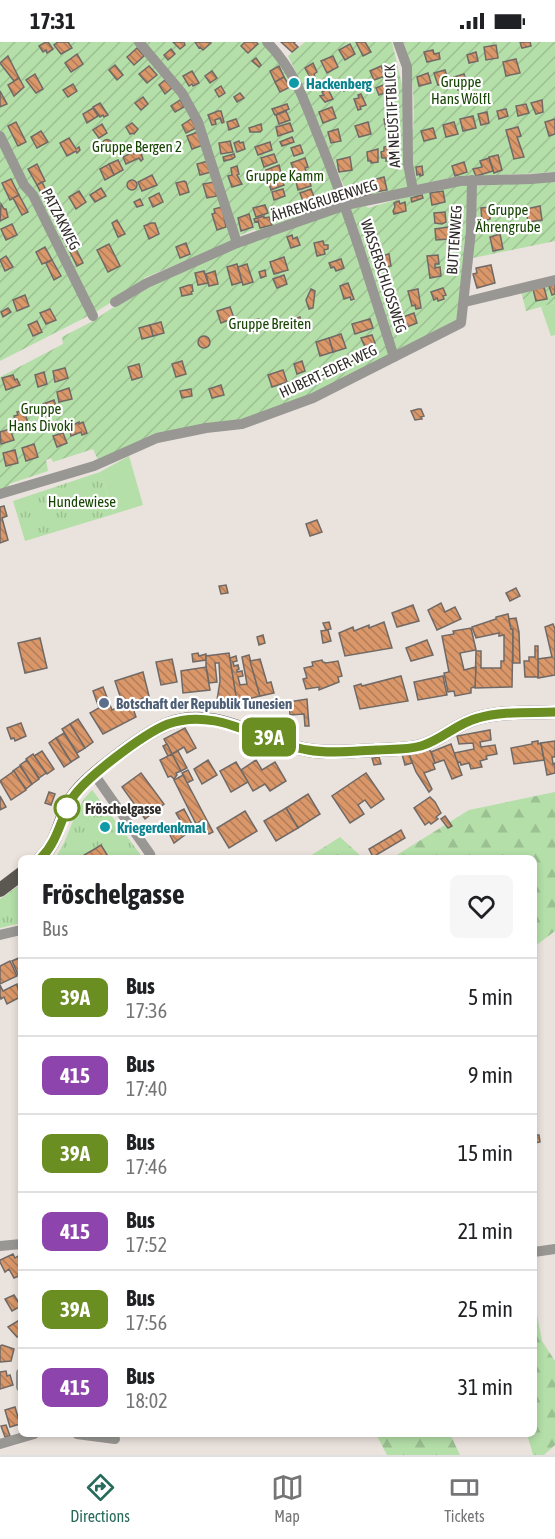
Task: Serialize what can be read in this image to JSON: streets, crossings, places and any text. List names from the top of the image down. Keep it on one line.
{"streets":{"street":["AM NEUSTIFTBLICK","ÄHRENGRUBENWEG","PATZAKWEG","BUTTENWEG","WASSERSCHLOSSWEG","HUBERT-EDER-WEG"]},"crossings":[["AM NEUSTIFTBLICK","ÄHRENGRUBENWEG"],["ÄHRENGRUBENWEG","BUTTENWEG"],["ÄHRENGRUBENWEG","WASSERSCHLOSSWEG"],["BUTTENWEG","HUBERT-EDER-WEG"],["WASSERSCHLOSSWEG","HUBERT-EDER-WEG"]],"parks":["Gruppe Hans Wölfl","Gruppe Bergen 2","Gruppe Kamm","Gruppe Ährengrube","Gruppe Breiten","Gruppe Hans Divoki","Hundewiese"],"places":["Hackenberg","Botschaft der Republik Tunesien","Fröschelgasse","Kriegerdenkmal"],"lines":["bus line 39A"],"page":{"status":"17:31","on_map":"39A","heading":["Fröschelgasse","Bus"],"list":[{"mark":"39A","name":"Bus","note":"17:36","value":"5 min"},{"mark":"415","name":"Bus","note":"17:40","value":"9 min"},{"mark":"39A","name":"Bus","note":"17:46","value":"15 min"},{"mark":"415","name":"Bus","note":"17:52","value":"21 min"},{"mark":"39A","name":"Bus","note":"17:56","value":"25 min"},{"mark":"415","name":"Bus","note":"18:02","value":"31 min"}],"tabs":["Directions","Map","Tickets"]}}
